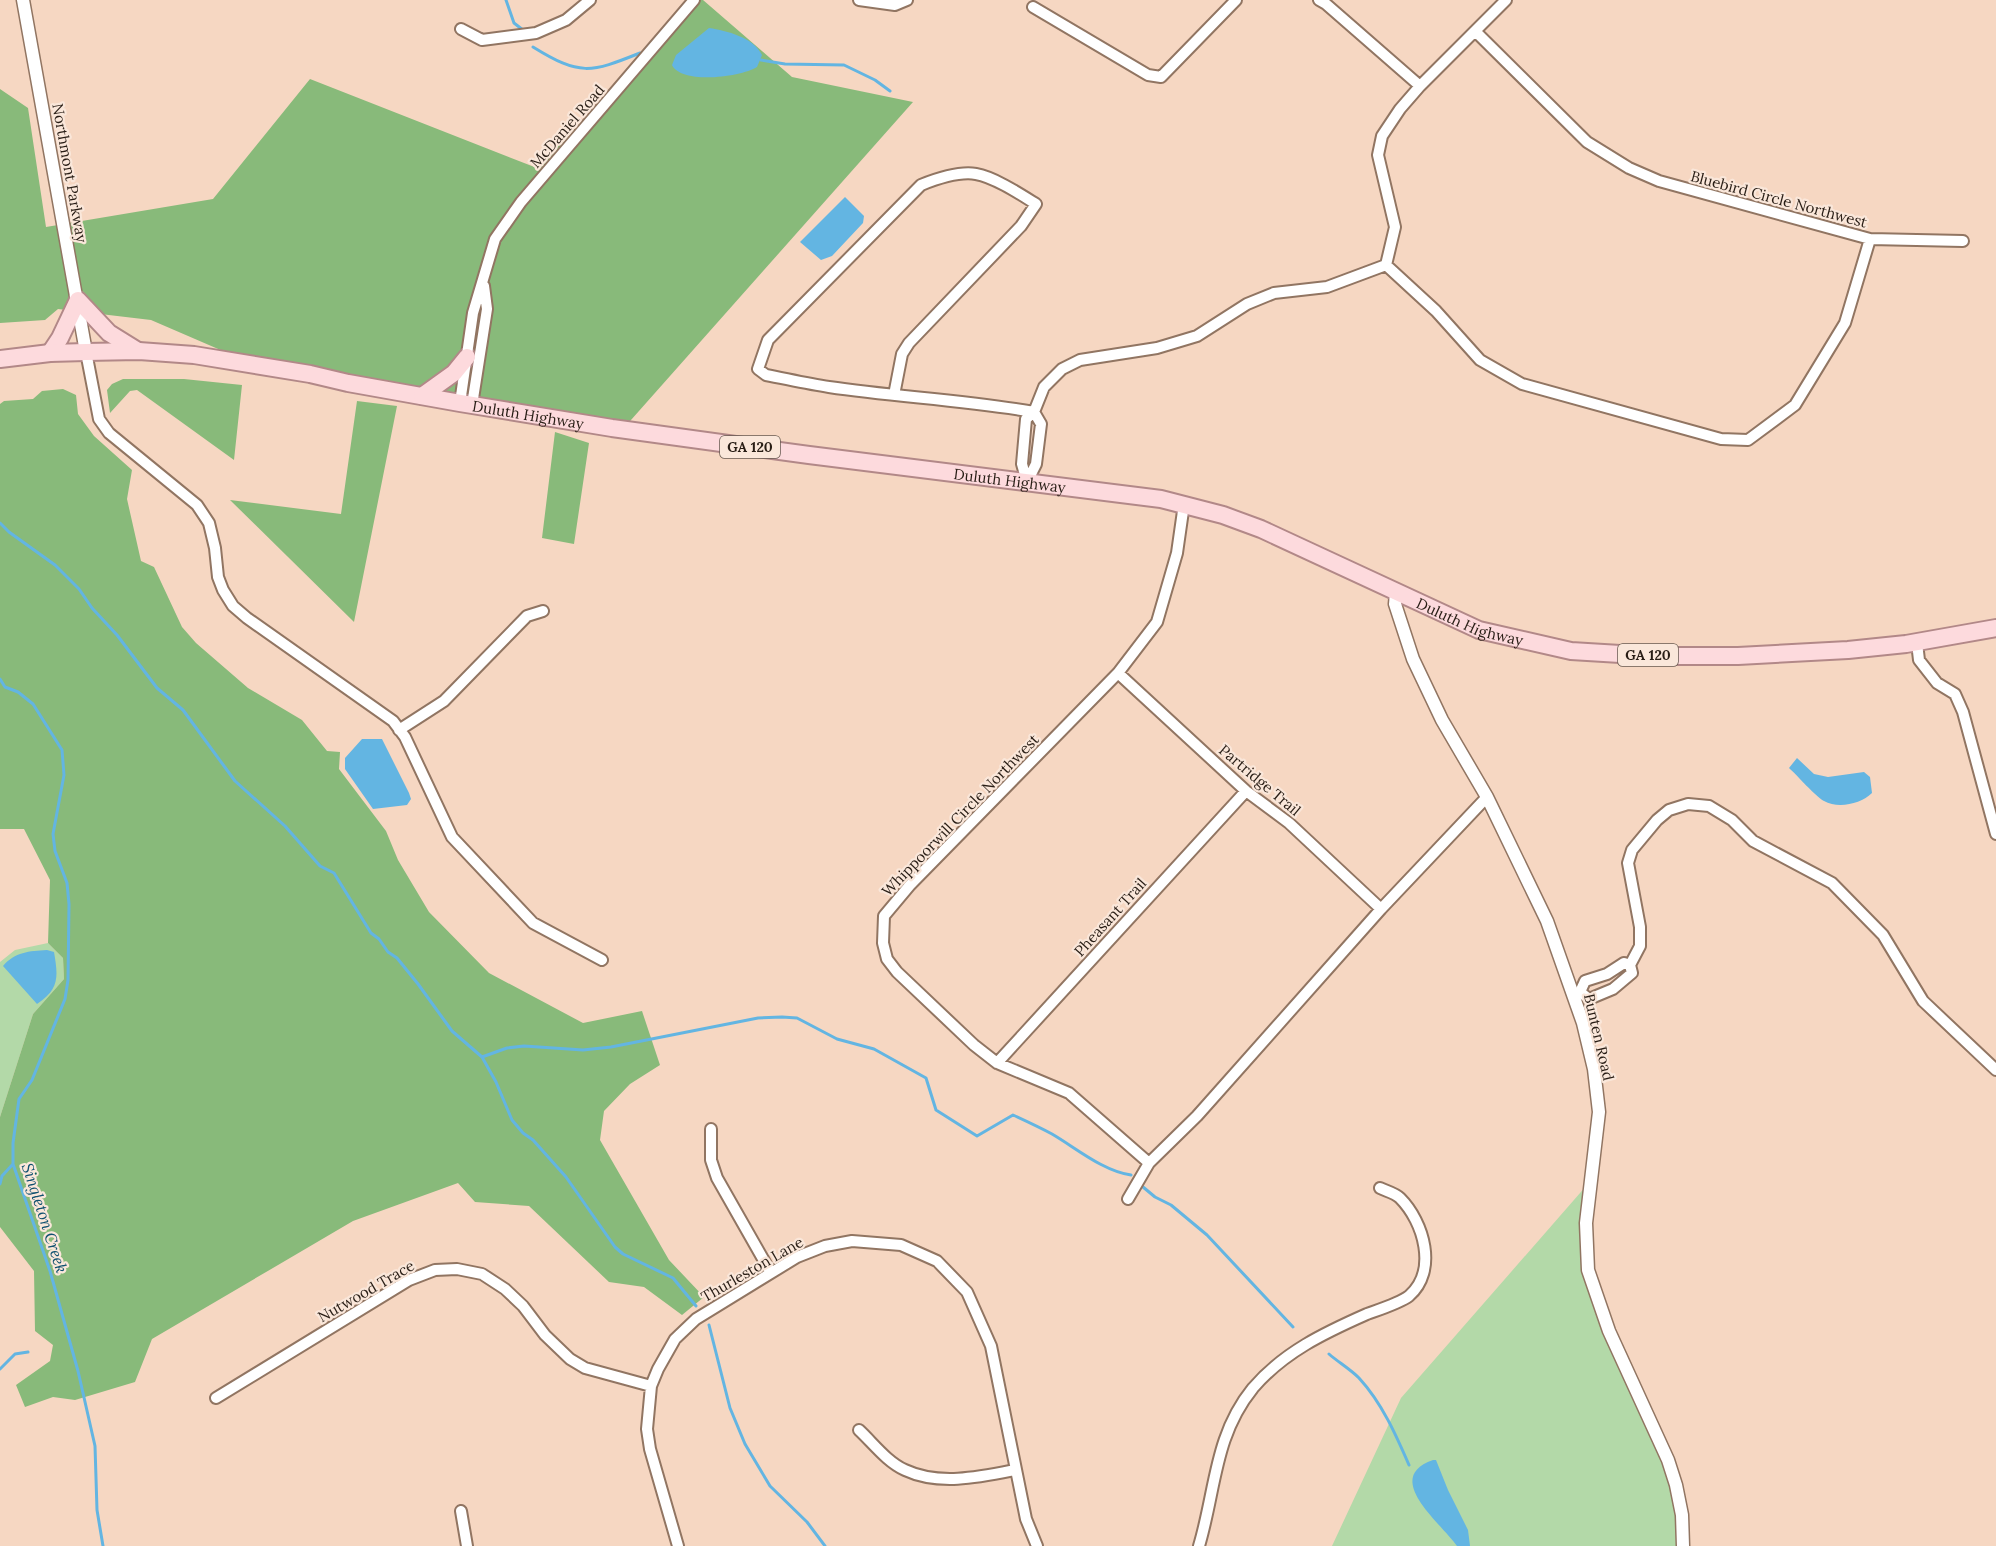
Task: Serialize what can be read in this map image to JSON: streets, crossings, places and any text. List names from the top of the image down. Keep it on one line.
{"streets":{"main road":["Duluth Highway","GA 120"],"street":["McDaniel Road","Northmont Parkway","Bluebird Circle Northwest","Partridge Trail","Whippoorwill Circle Northwest","Pheasant Trail","Bunten Road","Thurleston Lane","Nutwood Trace"]},"crossings":[["McDaniel Road","Duluth Highway"],["Northmont Parkway","Duluth Highway"],["Duluth Highway","Whippoorwill Circle Northwest"],["Duluth Highway","Bunten Road"],["Partridge Trail","Whippoorwill Circle Northwest"],["Partridge Trail","Pheasant Trail"],["Whippoorwill Circle Northwest","Pheasant Trail"],["Thurleston Lane","Nutwood Trace"]],"water":["Singleton Creek"]}
